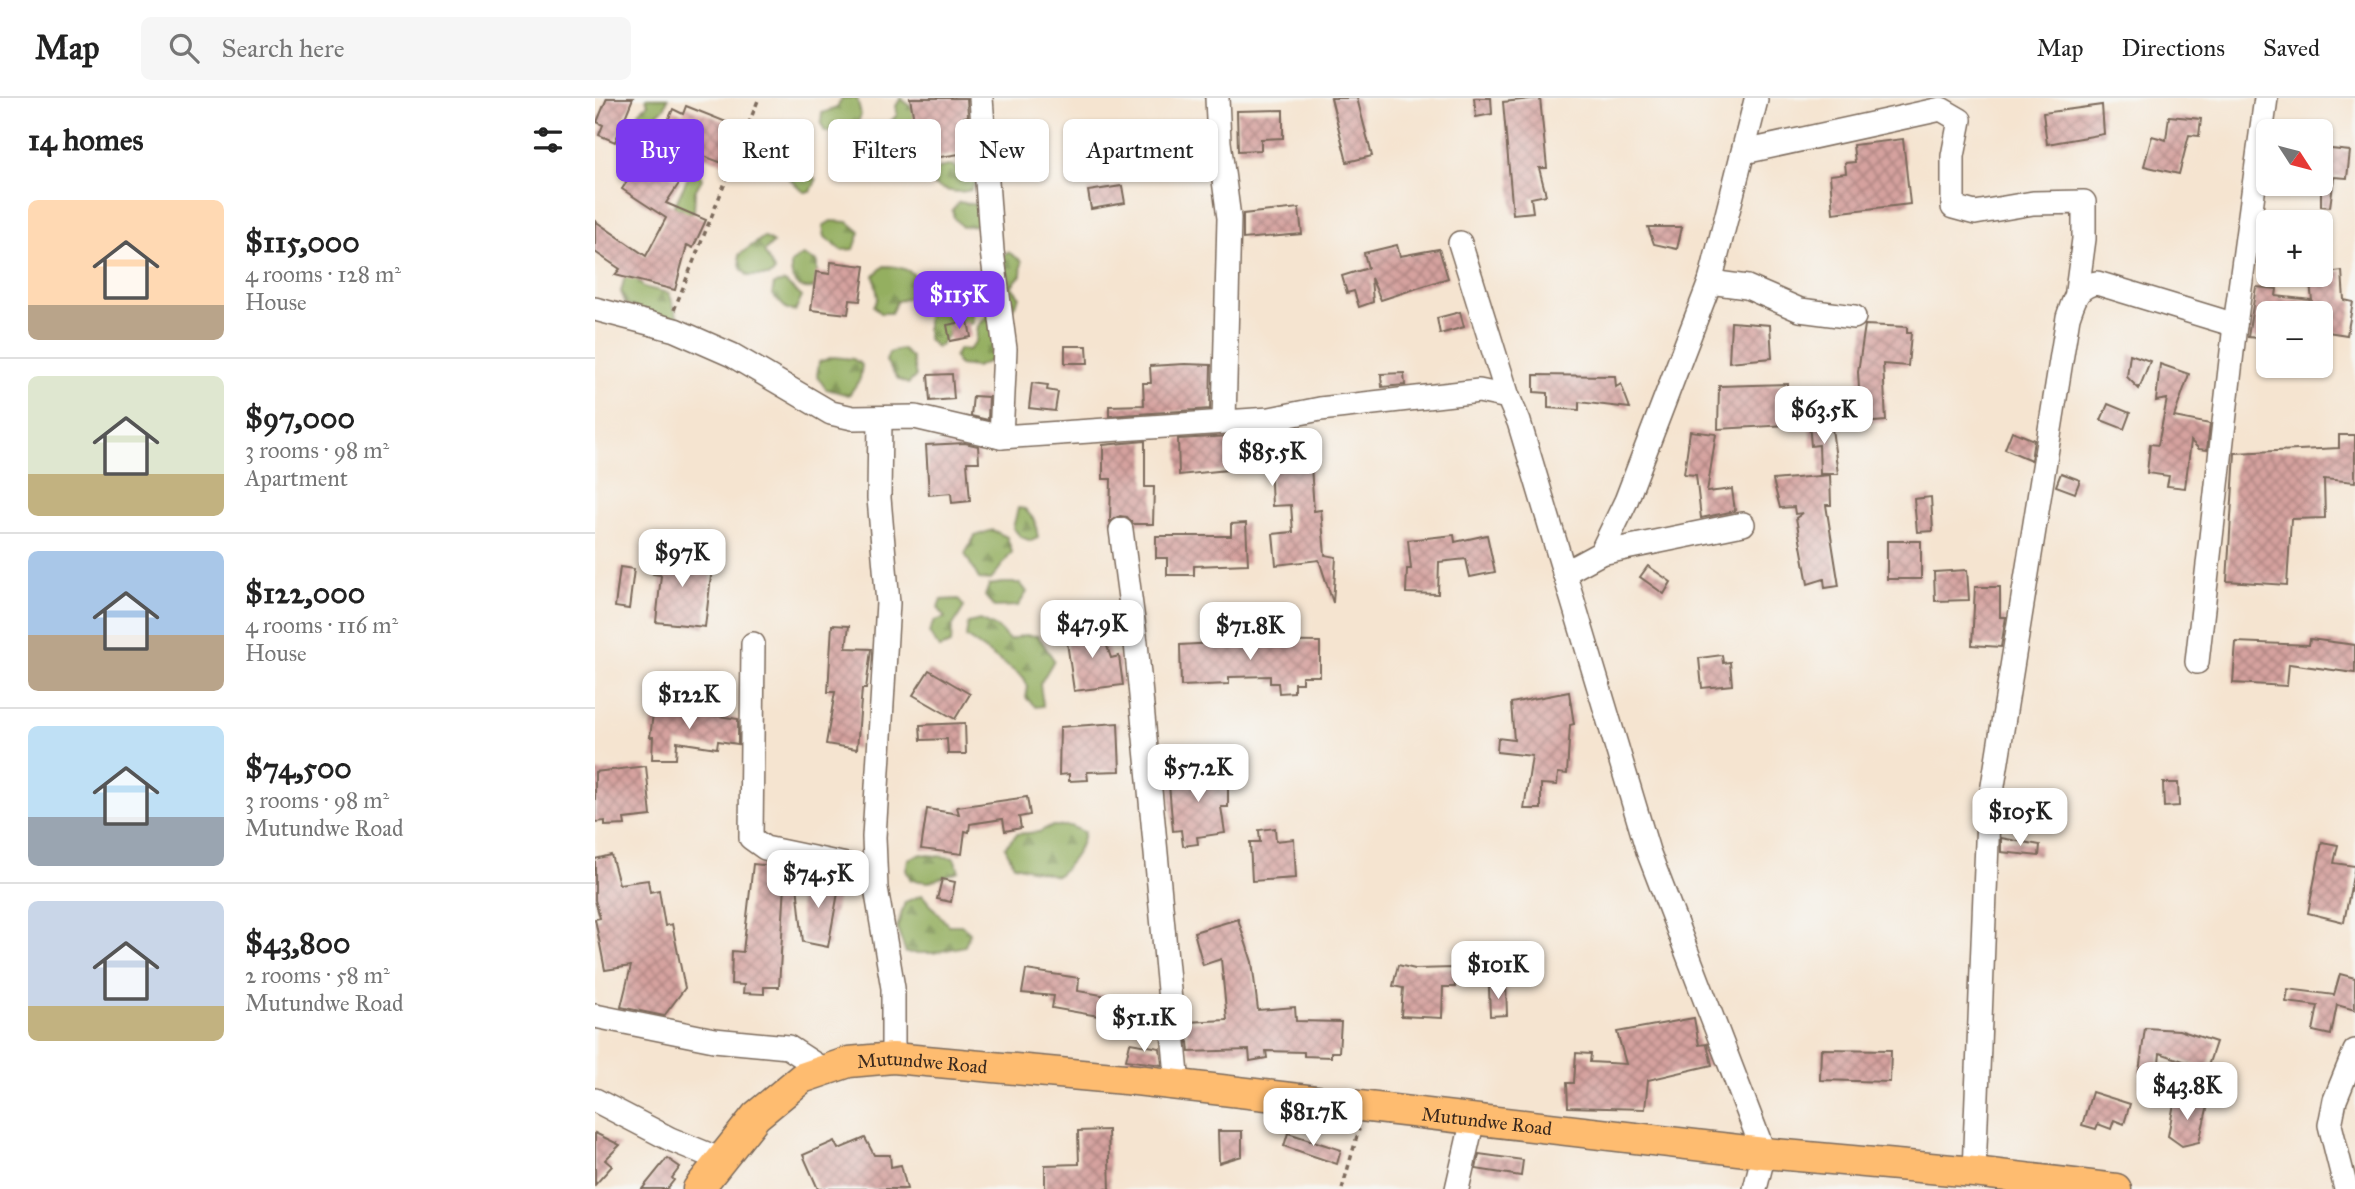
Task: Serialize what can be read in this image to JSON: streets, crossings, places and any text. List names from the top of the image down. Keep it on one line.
{"streets":{"main road":["Mutundwe Road"]},"north":"bottom right","page":{"header":"Map","search":"Search here","nav":["Map","Directions","Saved"],"heading":"14 homes","map_buttons":["+","−"],"chip":["Buy","Rent","Filters","New","Apartment"],"list":[{"name":"$115,000","note":"4 rooms · 128 m² · House"},{"name":"$97,000","note":"3 rooms · 98 m² · Apartment"},{"name":"$122,000","note":"4 rooms · 116 m² · House"},{"name":"$74,500","note":"3 rooms · 98 m² · Mutundwe Road"},{"name":"$43,800","note":"2 rooms · 58 m² · Mutundwe Road"}],"price":["$115K","$63.5K","$85.5K","$97K","$47.9K","$71.8K","$122K","$57.2K","$105K","$74.5K","$101K","$51.1K","$43.8K","$81.7K"]}}
